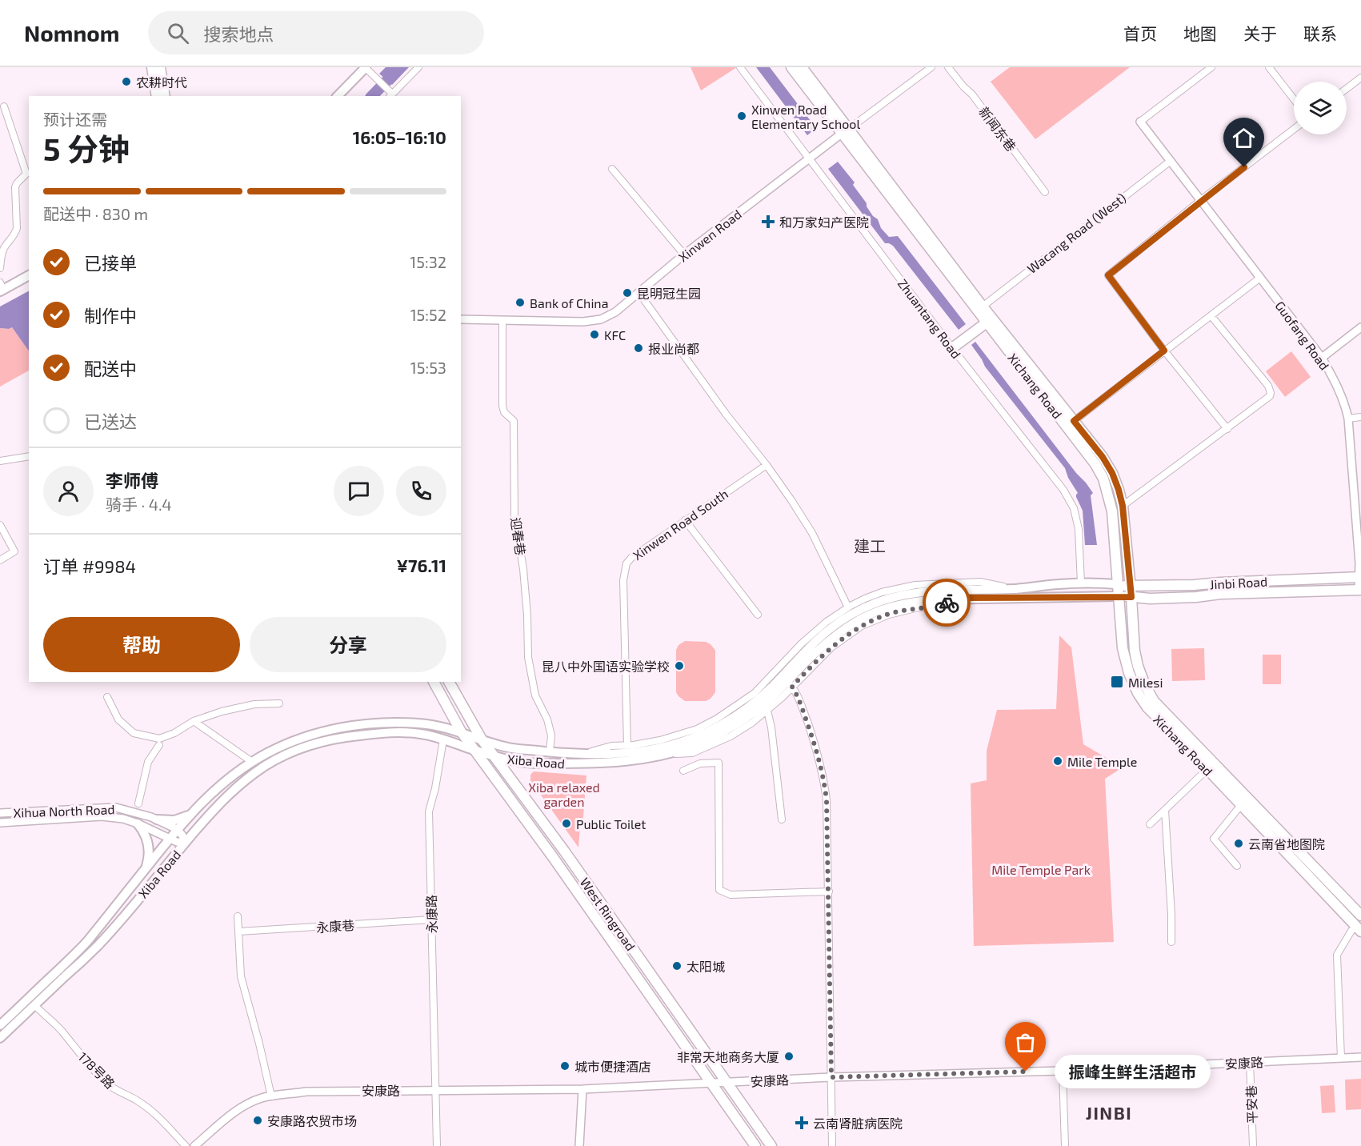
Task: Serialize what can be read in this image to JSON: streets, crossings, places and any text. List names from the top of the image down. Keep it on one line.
{"streets":{"main road":["Xichang Road","Jinbi Road","Xiba Road","West Ringroad"],"street":["新闻东巷","Wacang Road (West)","Xinwen Road","Zhuantang Road","Guofang Road","Xinwen Road South","迎春巷","Xihua North Road","永康路","永康巷","安康路","178号路","平安巷"]},"crossings":[["Wacang Road (West)","Guofang Road"],["Wacang Road (West)","Xichang Road"],["Xinwen Road","Zhuantang Road"],["Xinwen Road","Xichang Road"],["Xinwen Road","迎春巷"],["Zhuantang Road","Xiba Road"],["Guofang Road","Jinbi Road"],["Xichang Road","Jinbi Road"],["Xichang Road","Xiba Road"],["迎春巷","Xiba Road"],["Jinbi Road","Xiba Road"],["Xiba Road","Xihua North Road"],["Xiba Road","永康路"],["Xiba Road","West Ringroad"],["Xiba Road","178号路"],["永康路","永康巷"],["永康路","安康路"],["West Ringroad","安康路"],["安康路","平安巷"]],"districts":["建工","JINBI"],"parks":["Xiba relaxed garden","Mile Temple Park"],"places":{"other":["农耕时代","Xinwen Road Elementary School","昆明冠生园","Bank of China","KFC","报业尚都","昆八中外国语实验学校","Mile Temple","Public Toilet","云南省地图院","太阳城","非常天地商务大厦","城市便捷酒店","振峰生鲜生活超市","安康路农贸市场"],"health":["和万家妇产医院","云南肾脏病医院"],"transit":["Milesi"]},"page":{"header":"Nomnom","search":"搜索地点","nav":["首页","地图","关于","联系"],"heading":["5 分钟","预计还需","16:05–16:10"],"panel":["李师傅","骑手 · 4.4","订单 #9984","¥76.11"],"bar":"配送中 · 830 m","list":[["已接单","15:32"],["制作中","15:52"],["配送中","15:53"],"已送达"],"buttons":["帮助","分享"],"bubble":"振峰生鲜生活超市"}}
